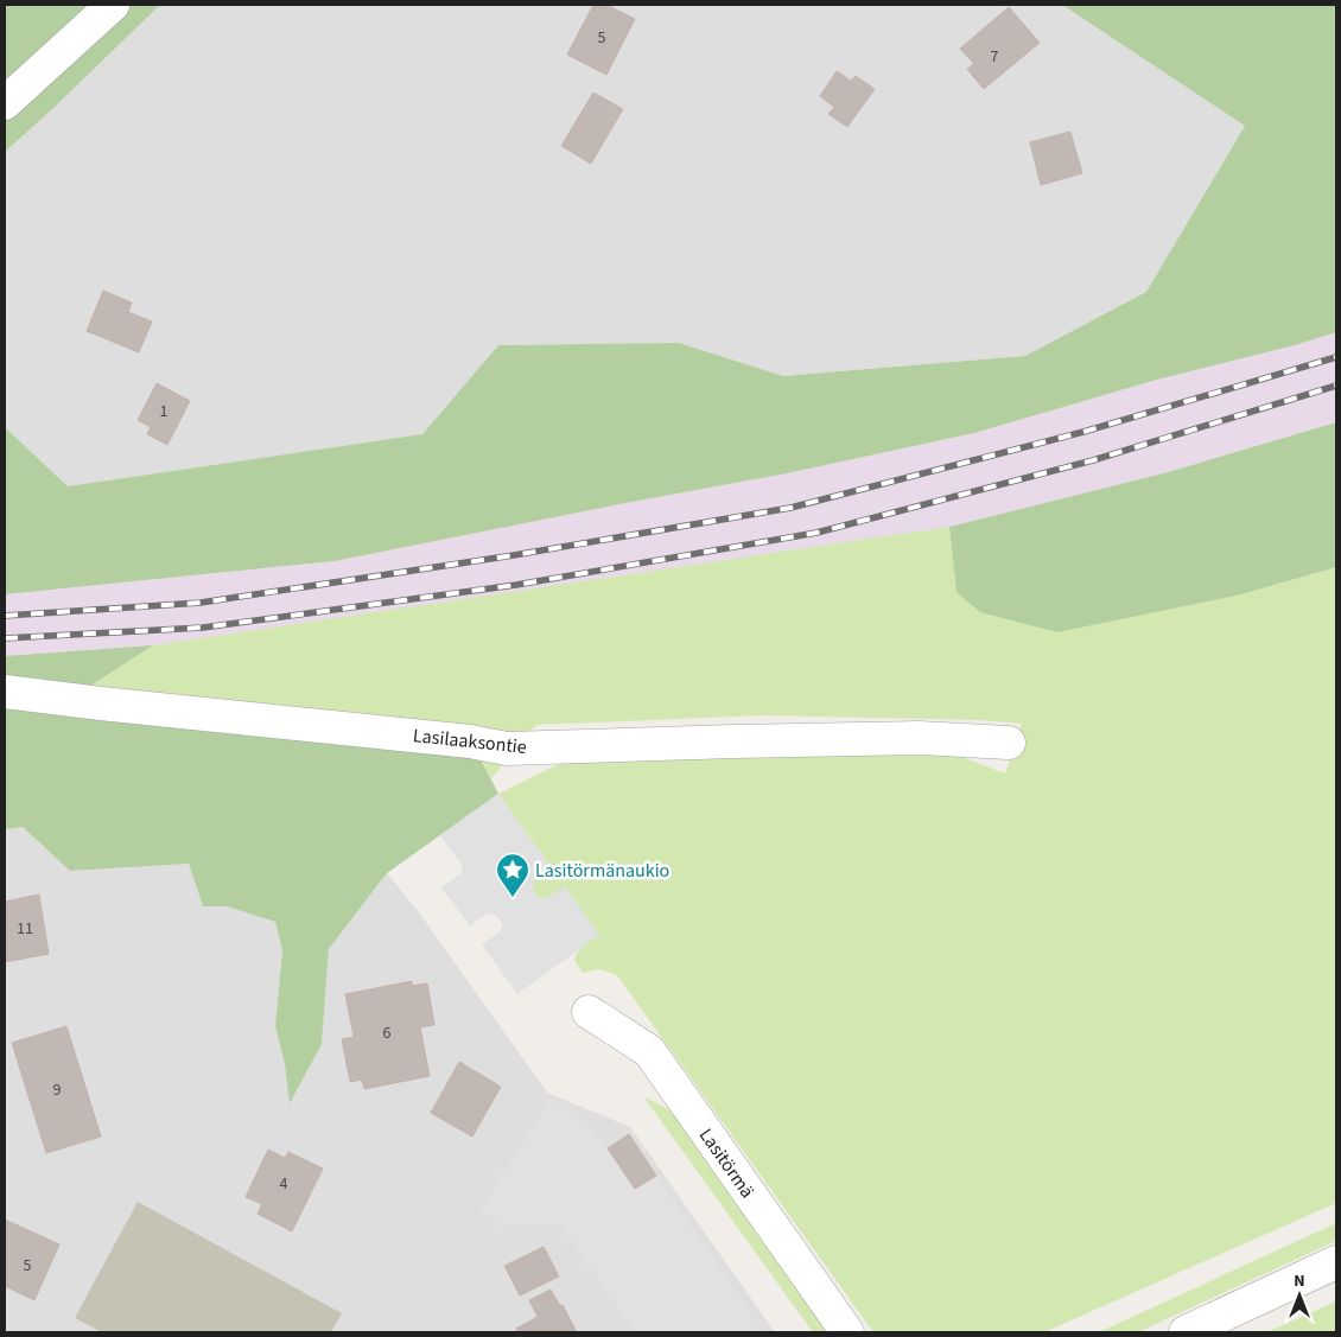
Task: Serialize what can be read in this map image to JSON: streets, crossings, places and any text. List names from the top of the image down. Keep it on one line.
{"streets":{"street":["Lasilaaksontie","Lasitörmä"]},"places":{"place":["Lasitörmänaukio"]},"house_numbers":["5","7","1","11","6","9","4","5"],"north":"top"}
